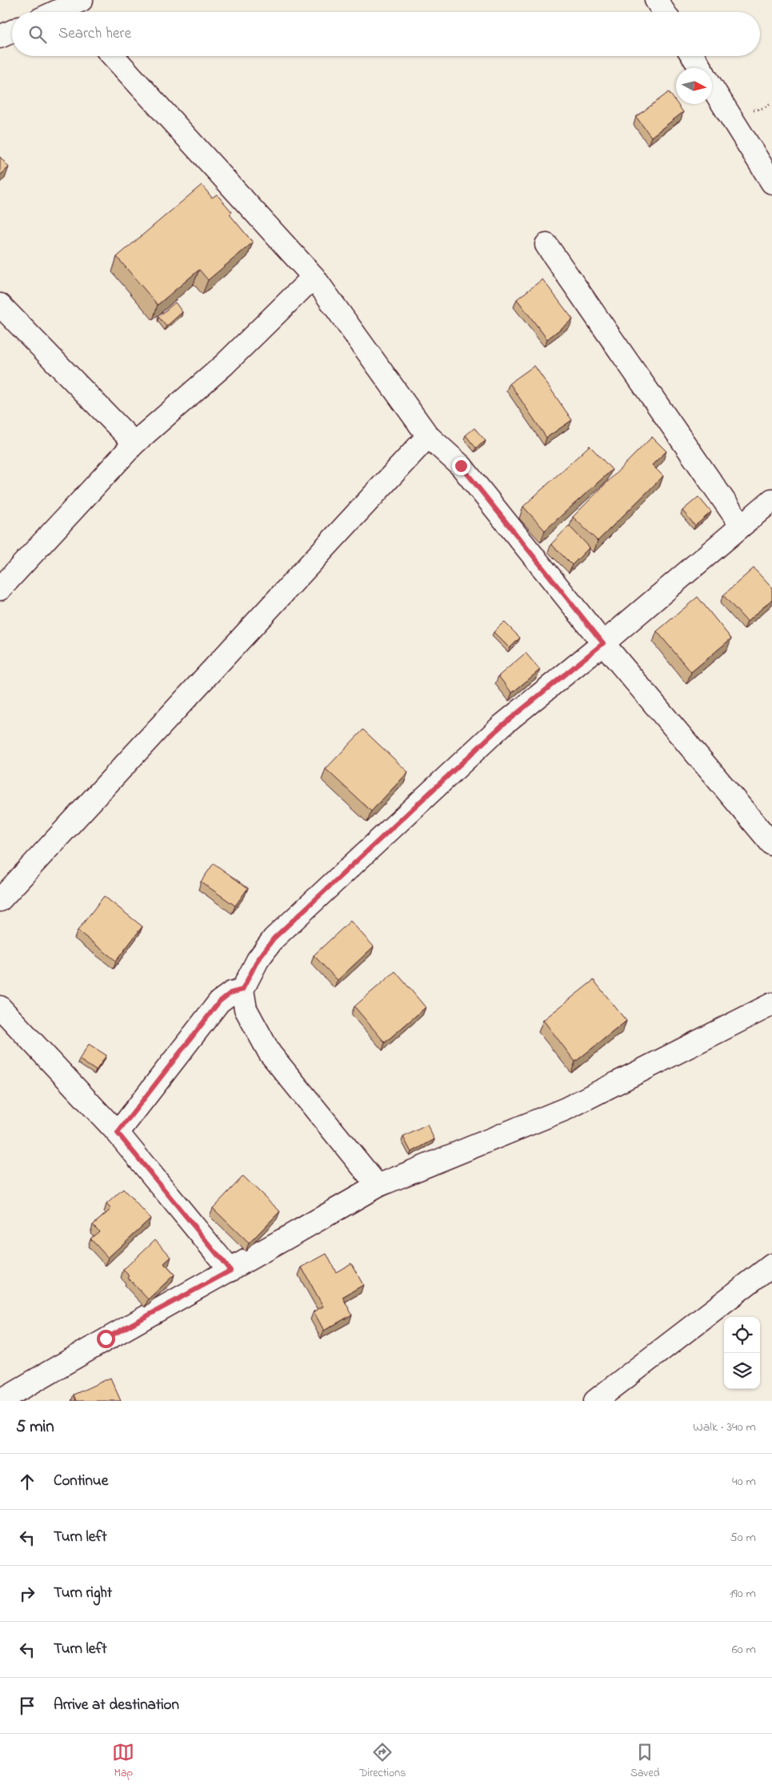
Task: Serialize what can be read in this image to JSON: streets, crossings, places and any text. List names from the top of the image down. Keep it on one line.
{"north":"right","page":{"search":"Search here","heading":["5 min","Walk · 340 m"],"list":[["Continue","40 m"],["Turn left","50 m"],["Turn right","190 m"],["Turn left","60 m"],"Arrive at destination"],"nav":["Map","Directions","Saved"]}}
